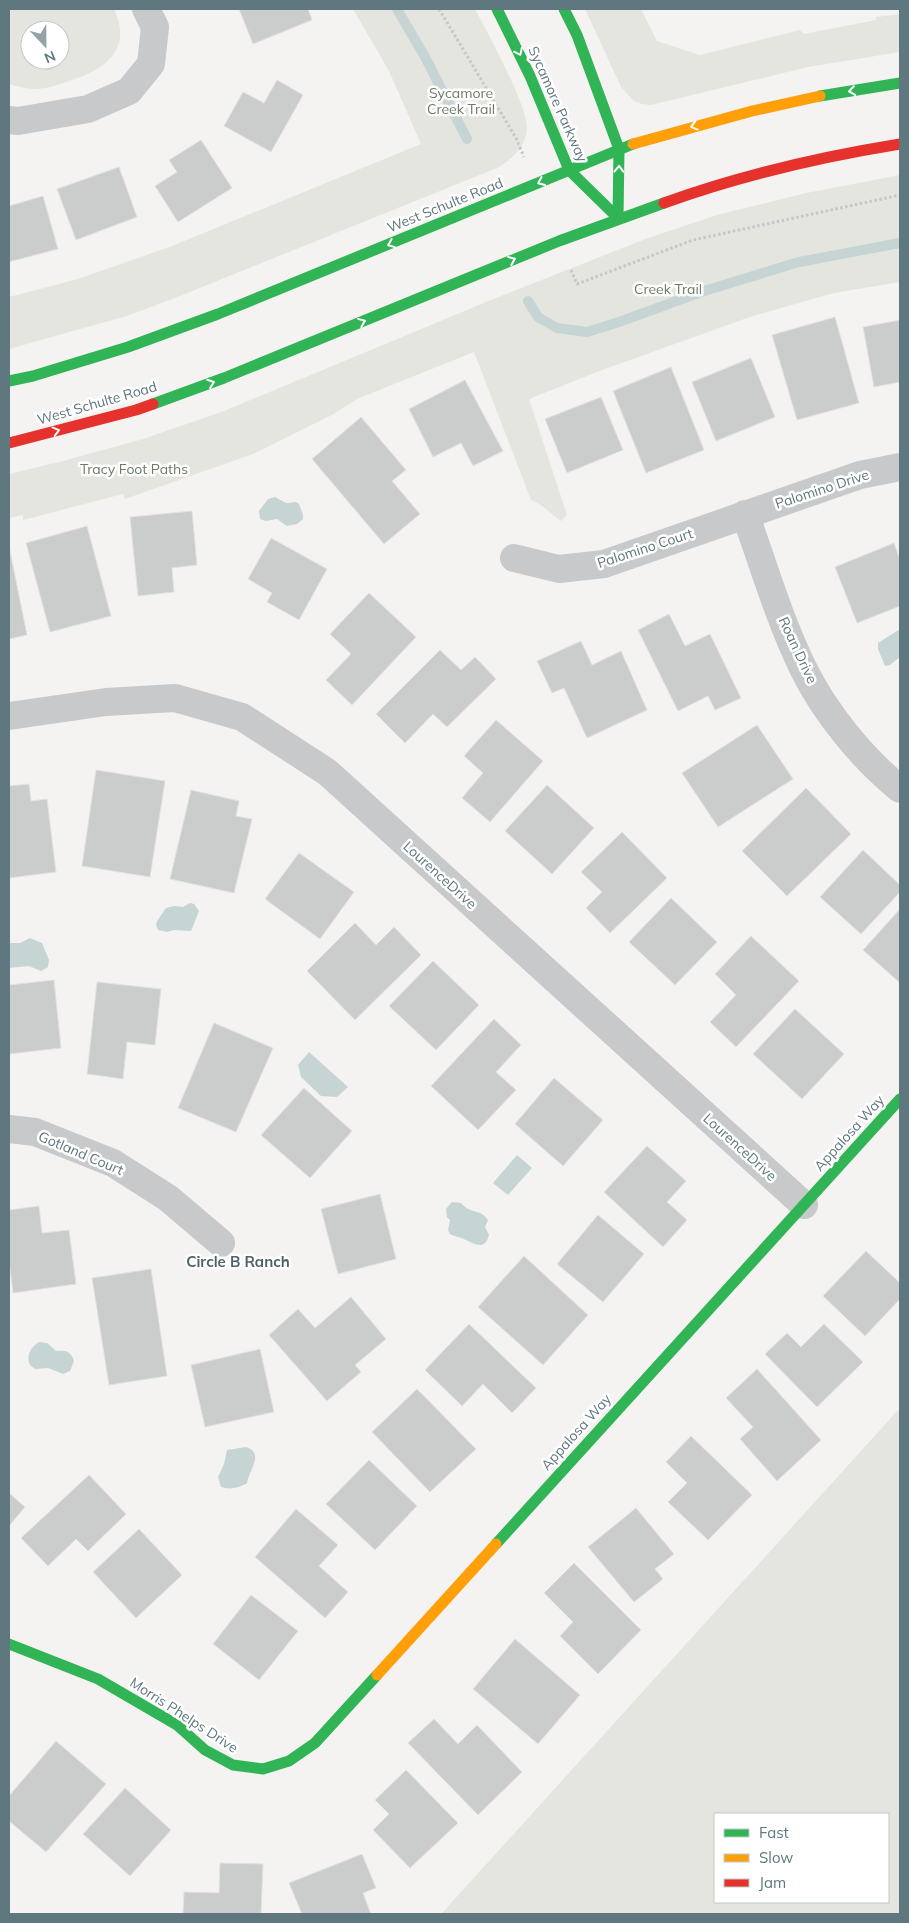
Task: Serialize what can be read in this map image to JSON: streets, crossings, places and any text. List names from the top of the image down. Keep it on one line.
{"streets":{"main road":["Sycamore Parkway","West Schulte Road","Appalosa Way","Morris Phelps Drive"],"street":["Palomino Drive","Palomino Court","Roan Drive","LourenceDrive","Gotland Court"]},"crossings":[["Sycamore Parkway","West Schulte Road"],["Palomino Drive","Palomino Court"],["Palomino Drive","Roan Drive"],["Palomino Court","Roan Drive"],["LourenceDrive","Appalosa Way"],["Appalosa Way","Morris Phelps Drive"]],"districts":["Circle B Ranch"],"parks":["Sycamore Creek Trail","Creek Trail","Tracy Foot Paths"],"legend":["Fast","Slow","Jam"],"north":"bottom"}
